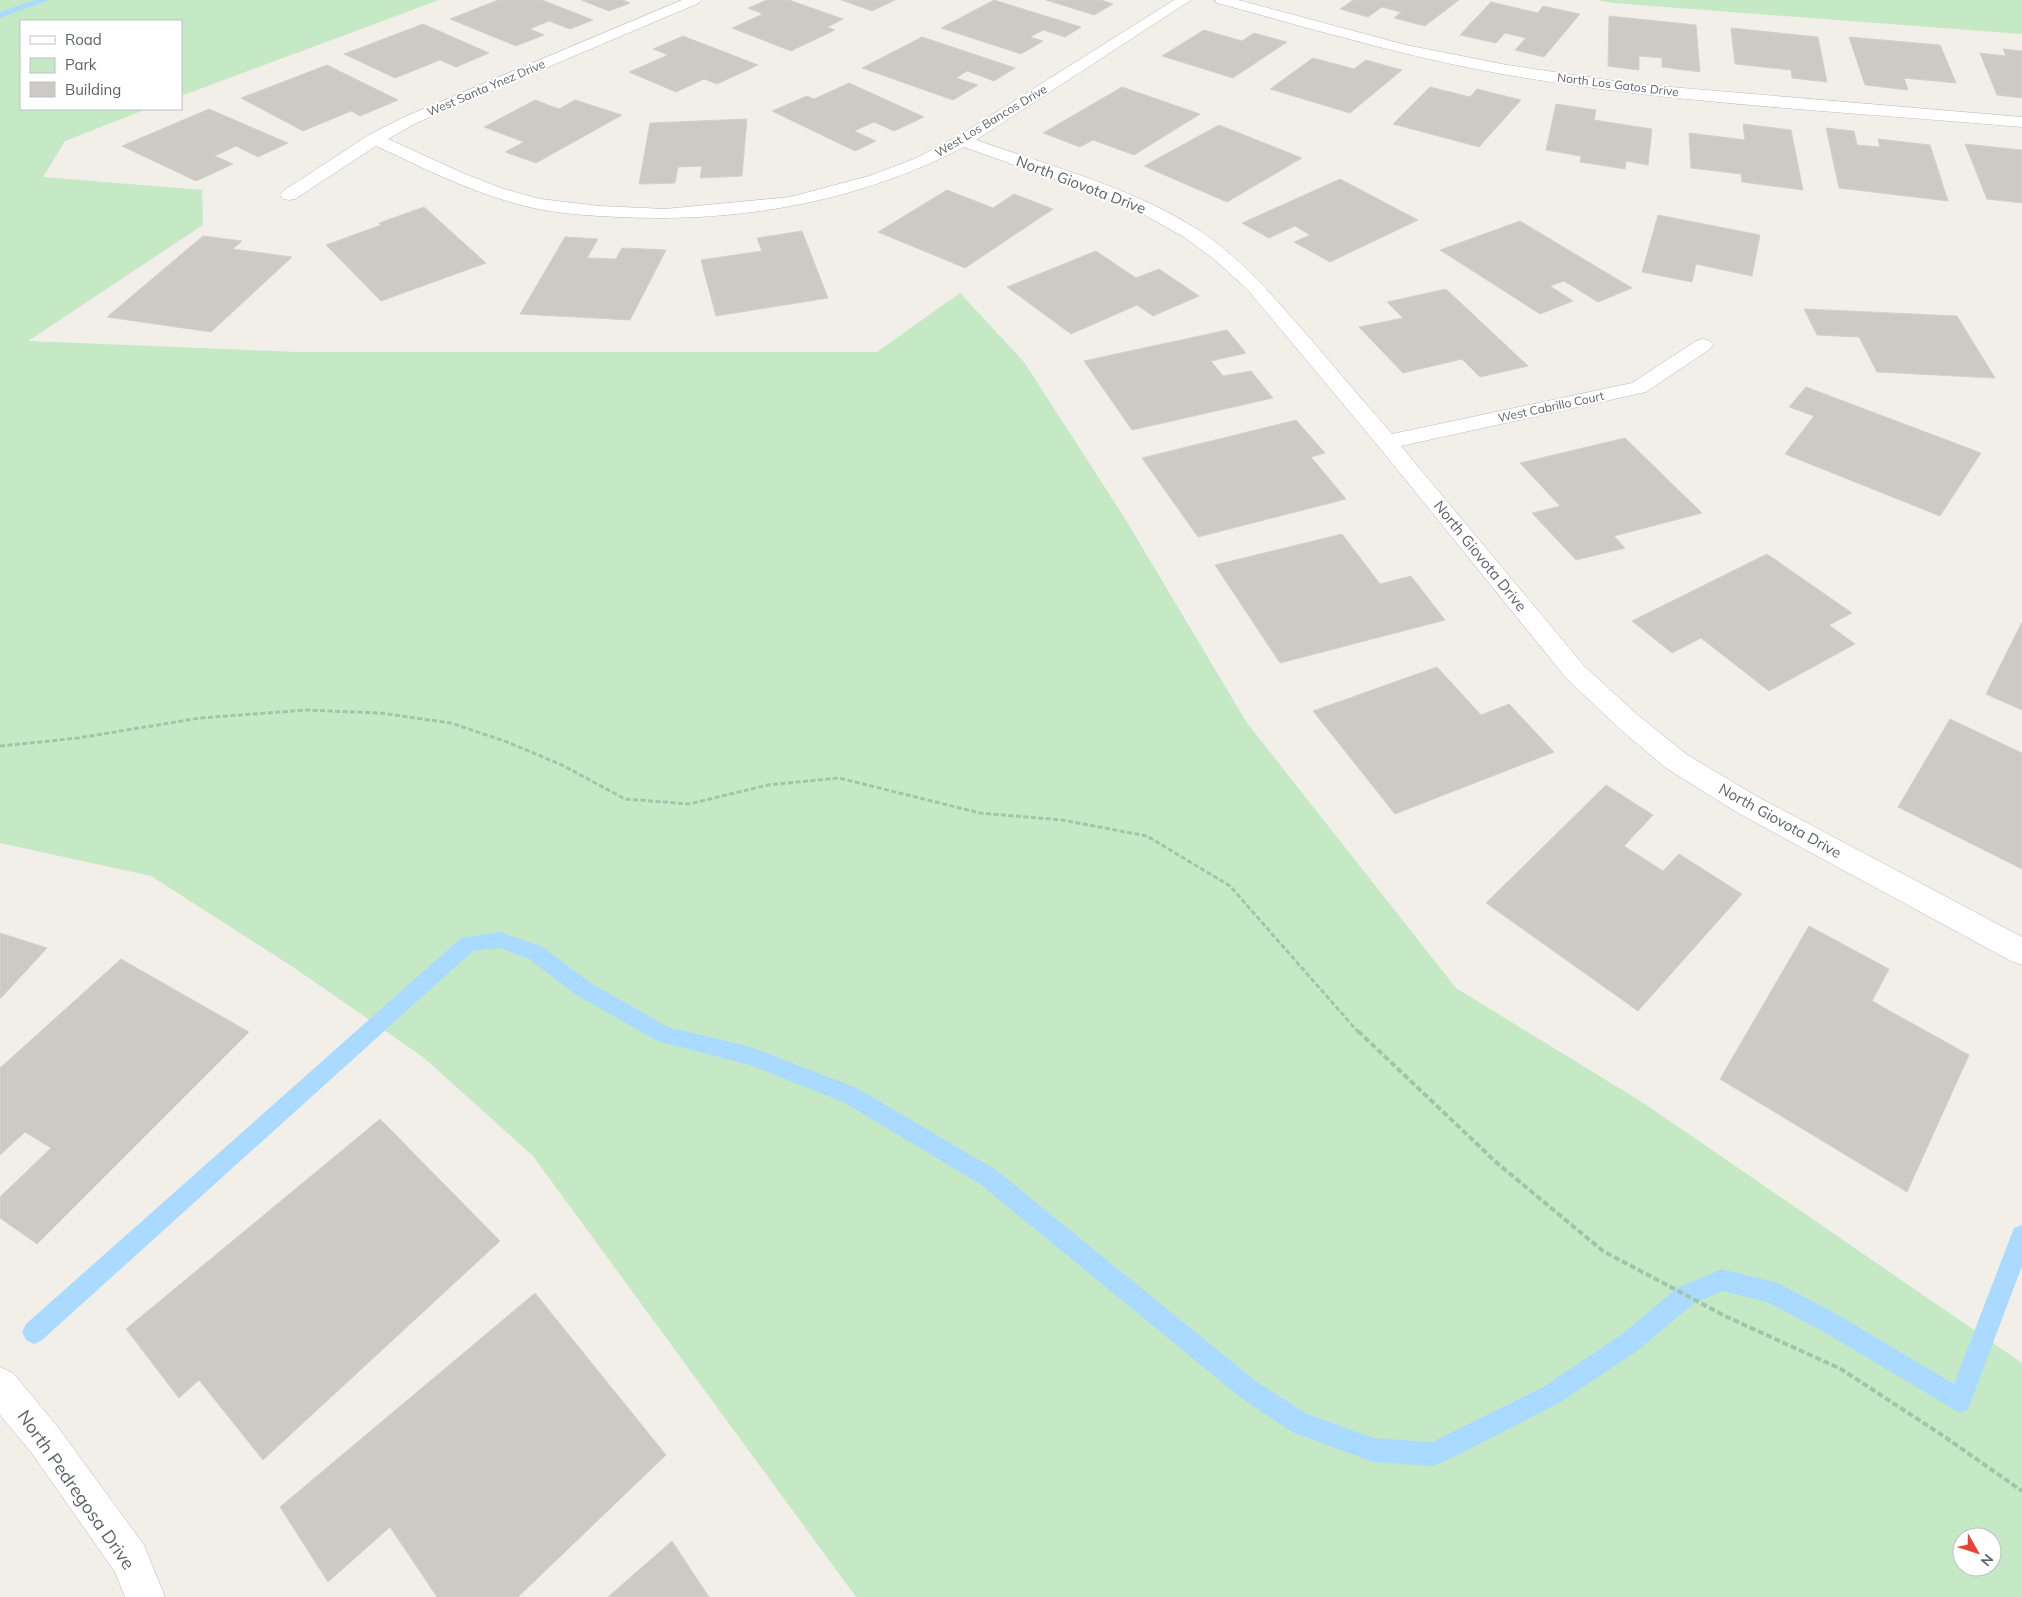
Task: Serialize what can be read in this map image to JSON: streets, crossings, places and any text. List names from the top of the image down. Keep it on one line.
{"streets":{"street":["North Los Gatos Drive","West Santa Ynez Drive","West Los Bancos Drive","North Giovota Drive","West Cabrillo Court","North Pedregosa Drive"]},"crossings":[["West Santa Ynez Drive","West Los Bancos Drive"],["West Los Bancos Drive","North Giovota Drive"],["North Giovota Drive","West Cabrillo Court"]],"legend":["Road","Park","Building"],"north":"bottom right"}
